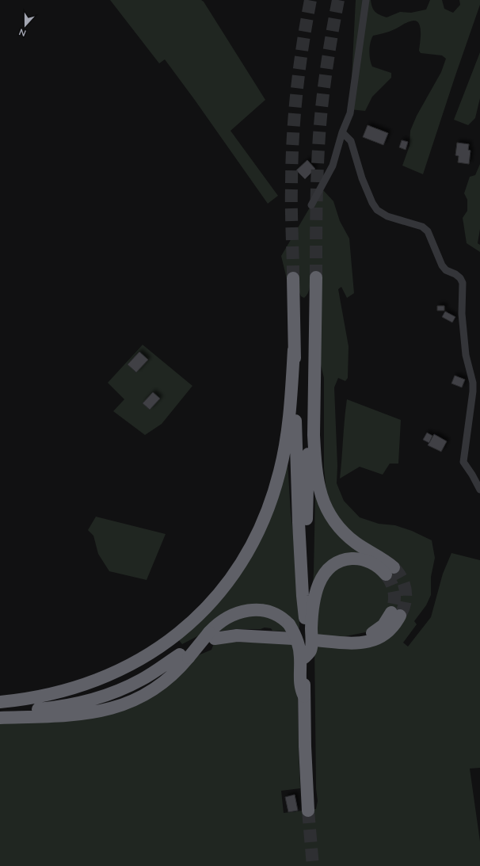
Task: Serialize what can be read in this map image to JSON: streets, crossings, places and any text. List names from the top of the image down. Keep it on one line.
{"north":"bottom"}
